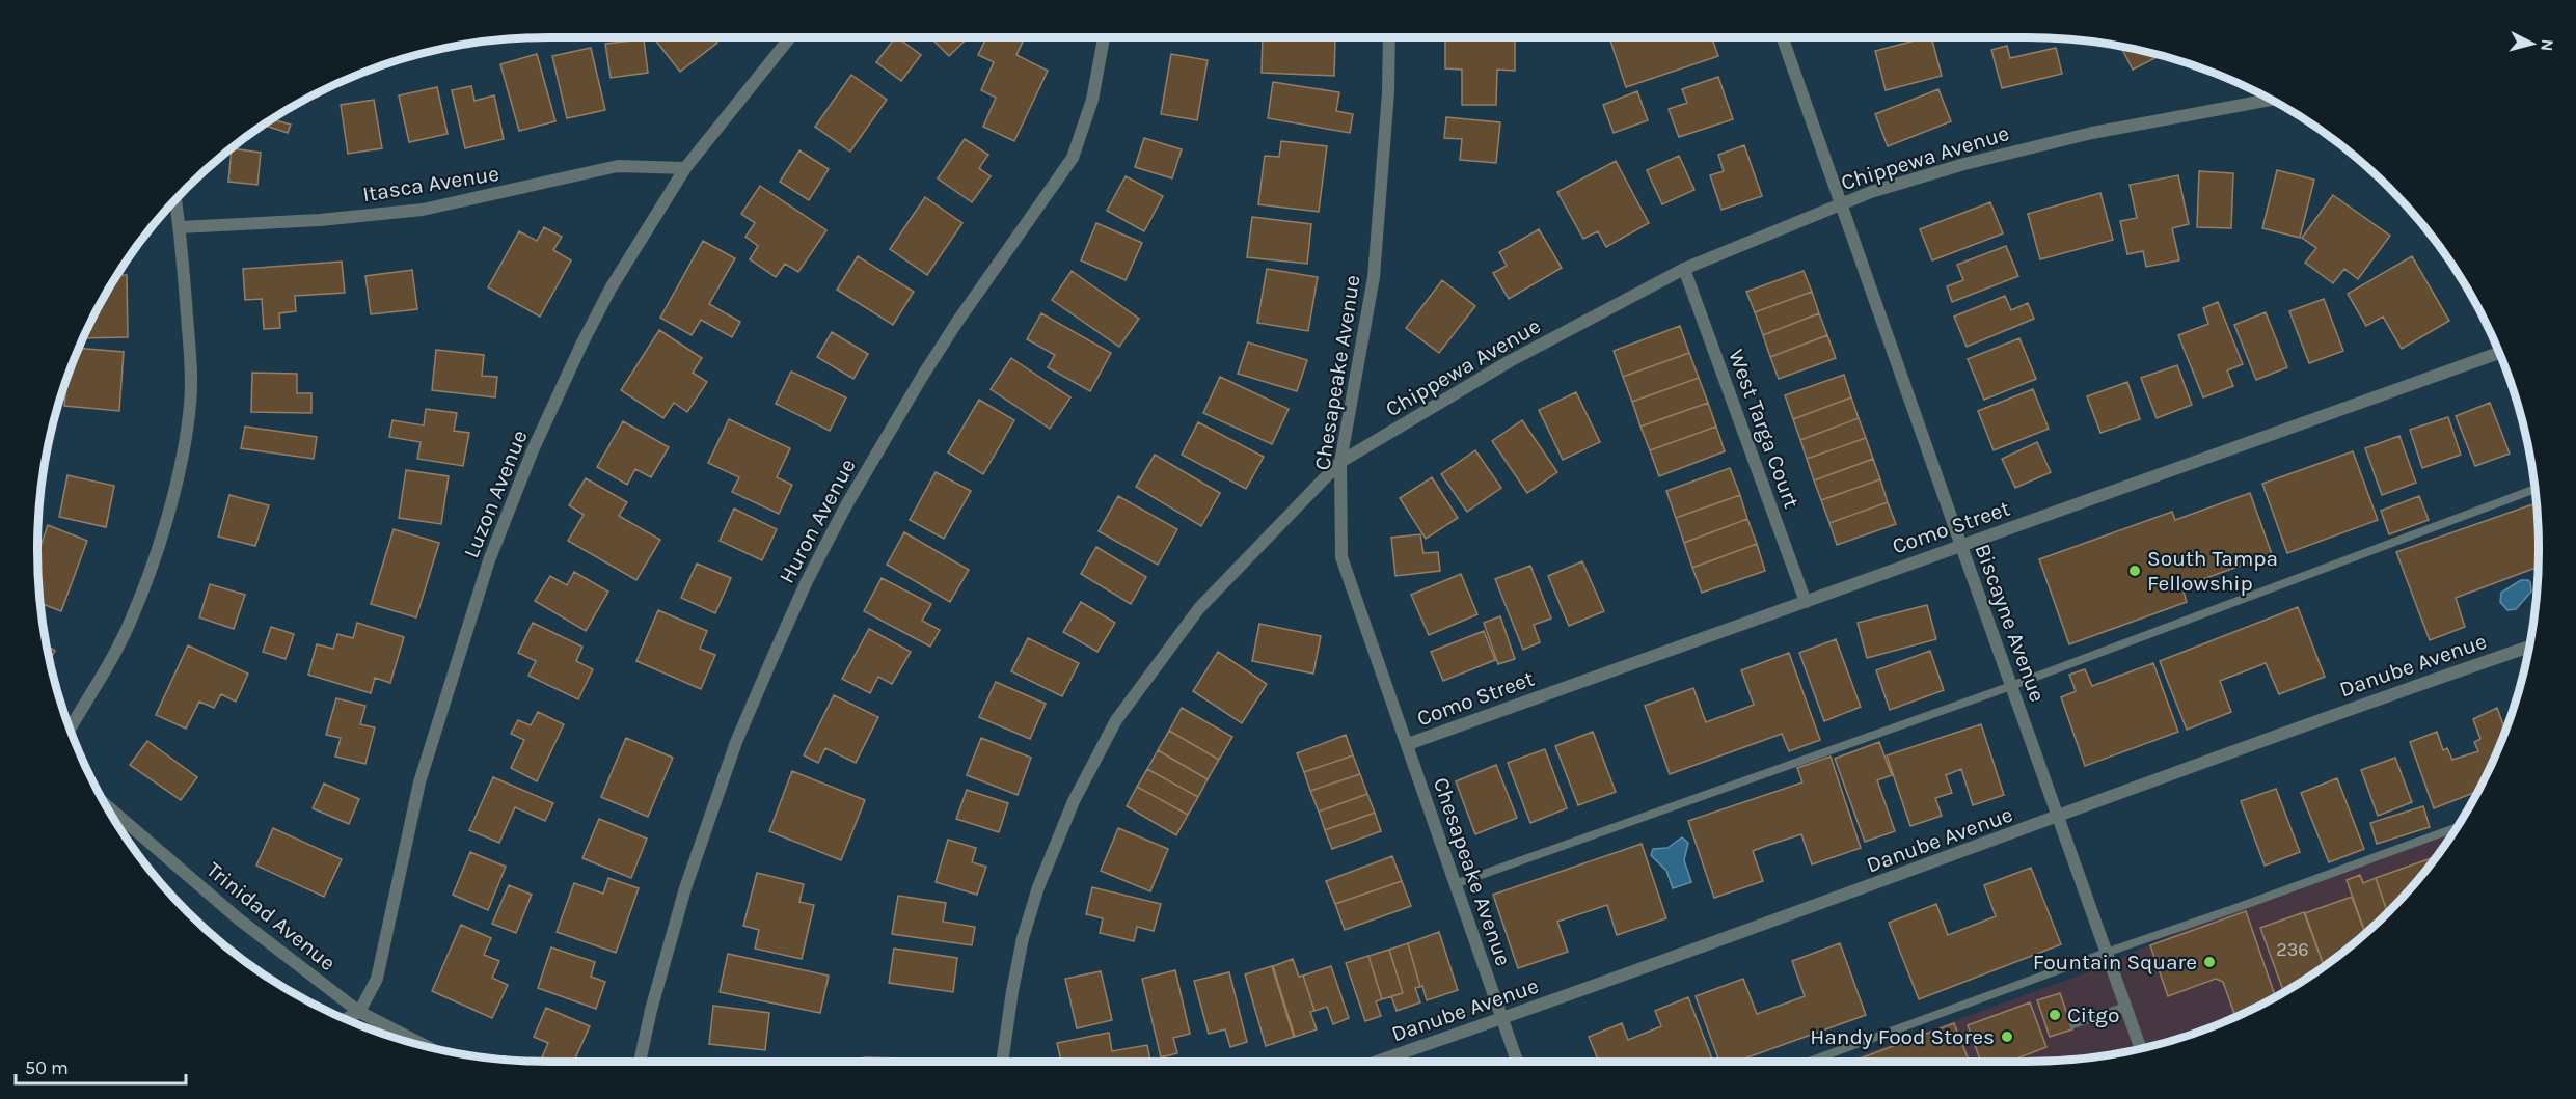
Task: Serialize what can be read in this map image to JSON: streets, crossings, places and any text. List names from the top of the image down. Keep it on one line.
{"streets":{"street":["Chippewa Avenue","Itasca Avenue","Chesapeake Avenue","West Targa Court","Luzon Avenue","Huron Avenue","Como Street","Biscayne Avenue","Danube Avenue","Trinidad Avenue"]},"crossings":[["Chippewa Avenue","Chesapeake Avenue"],["Chippewa Avenue","West Targa Court"],["Chippewa Avenue","Biscayne Avenue"],["Itasca Avenue","Luzon Avenue"],["Chesapeake Avenue","Como Street"],["Chesapeake Avenue","Danube Avenue"],["West Targa Court","Como Street"],["Luzon Avenue","Trinidad Avenue"],["Como Street","Biscayne Avenue"],["Biscayne Avenue","Danube Avenue"]],"places":["South Tampa Fellowship","Fountain Square","Citgo","Handy Food Stores"],"house_numbers":["236"],"scale_bar":"50 m","north":"right"}
